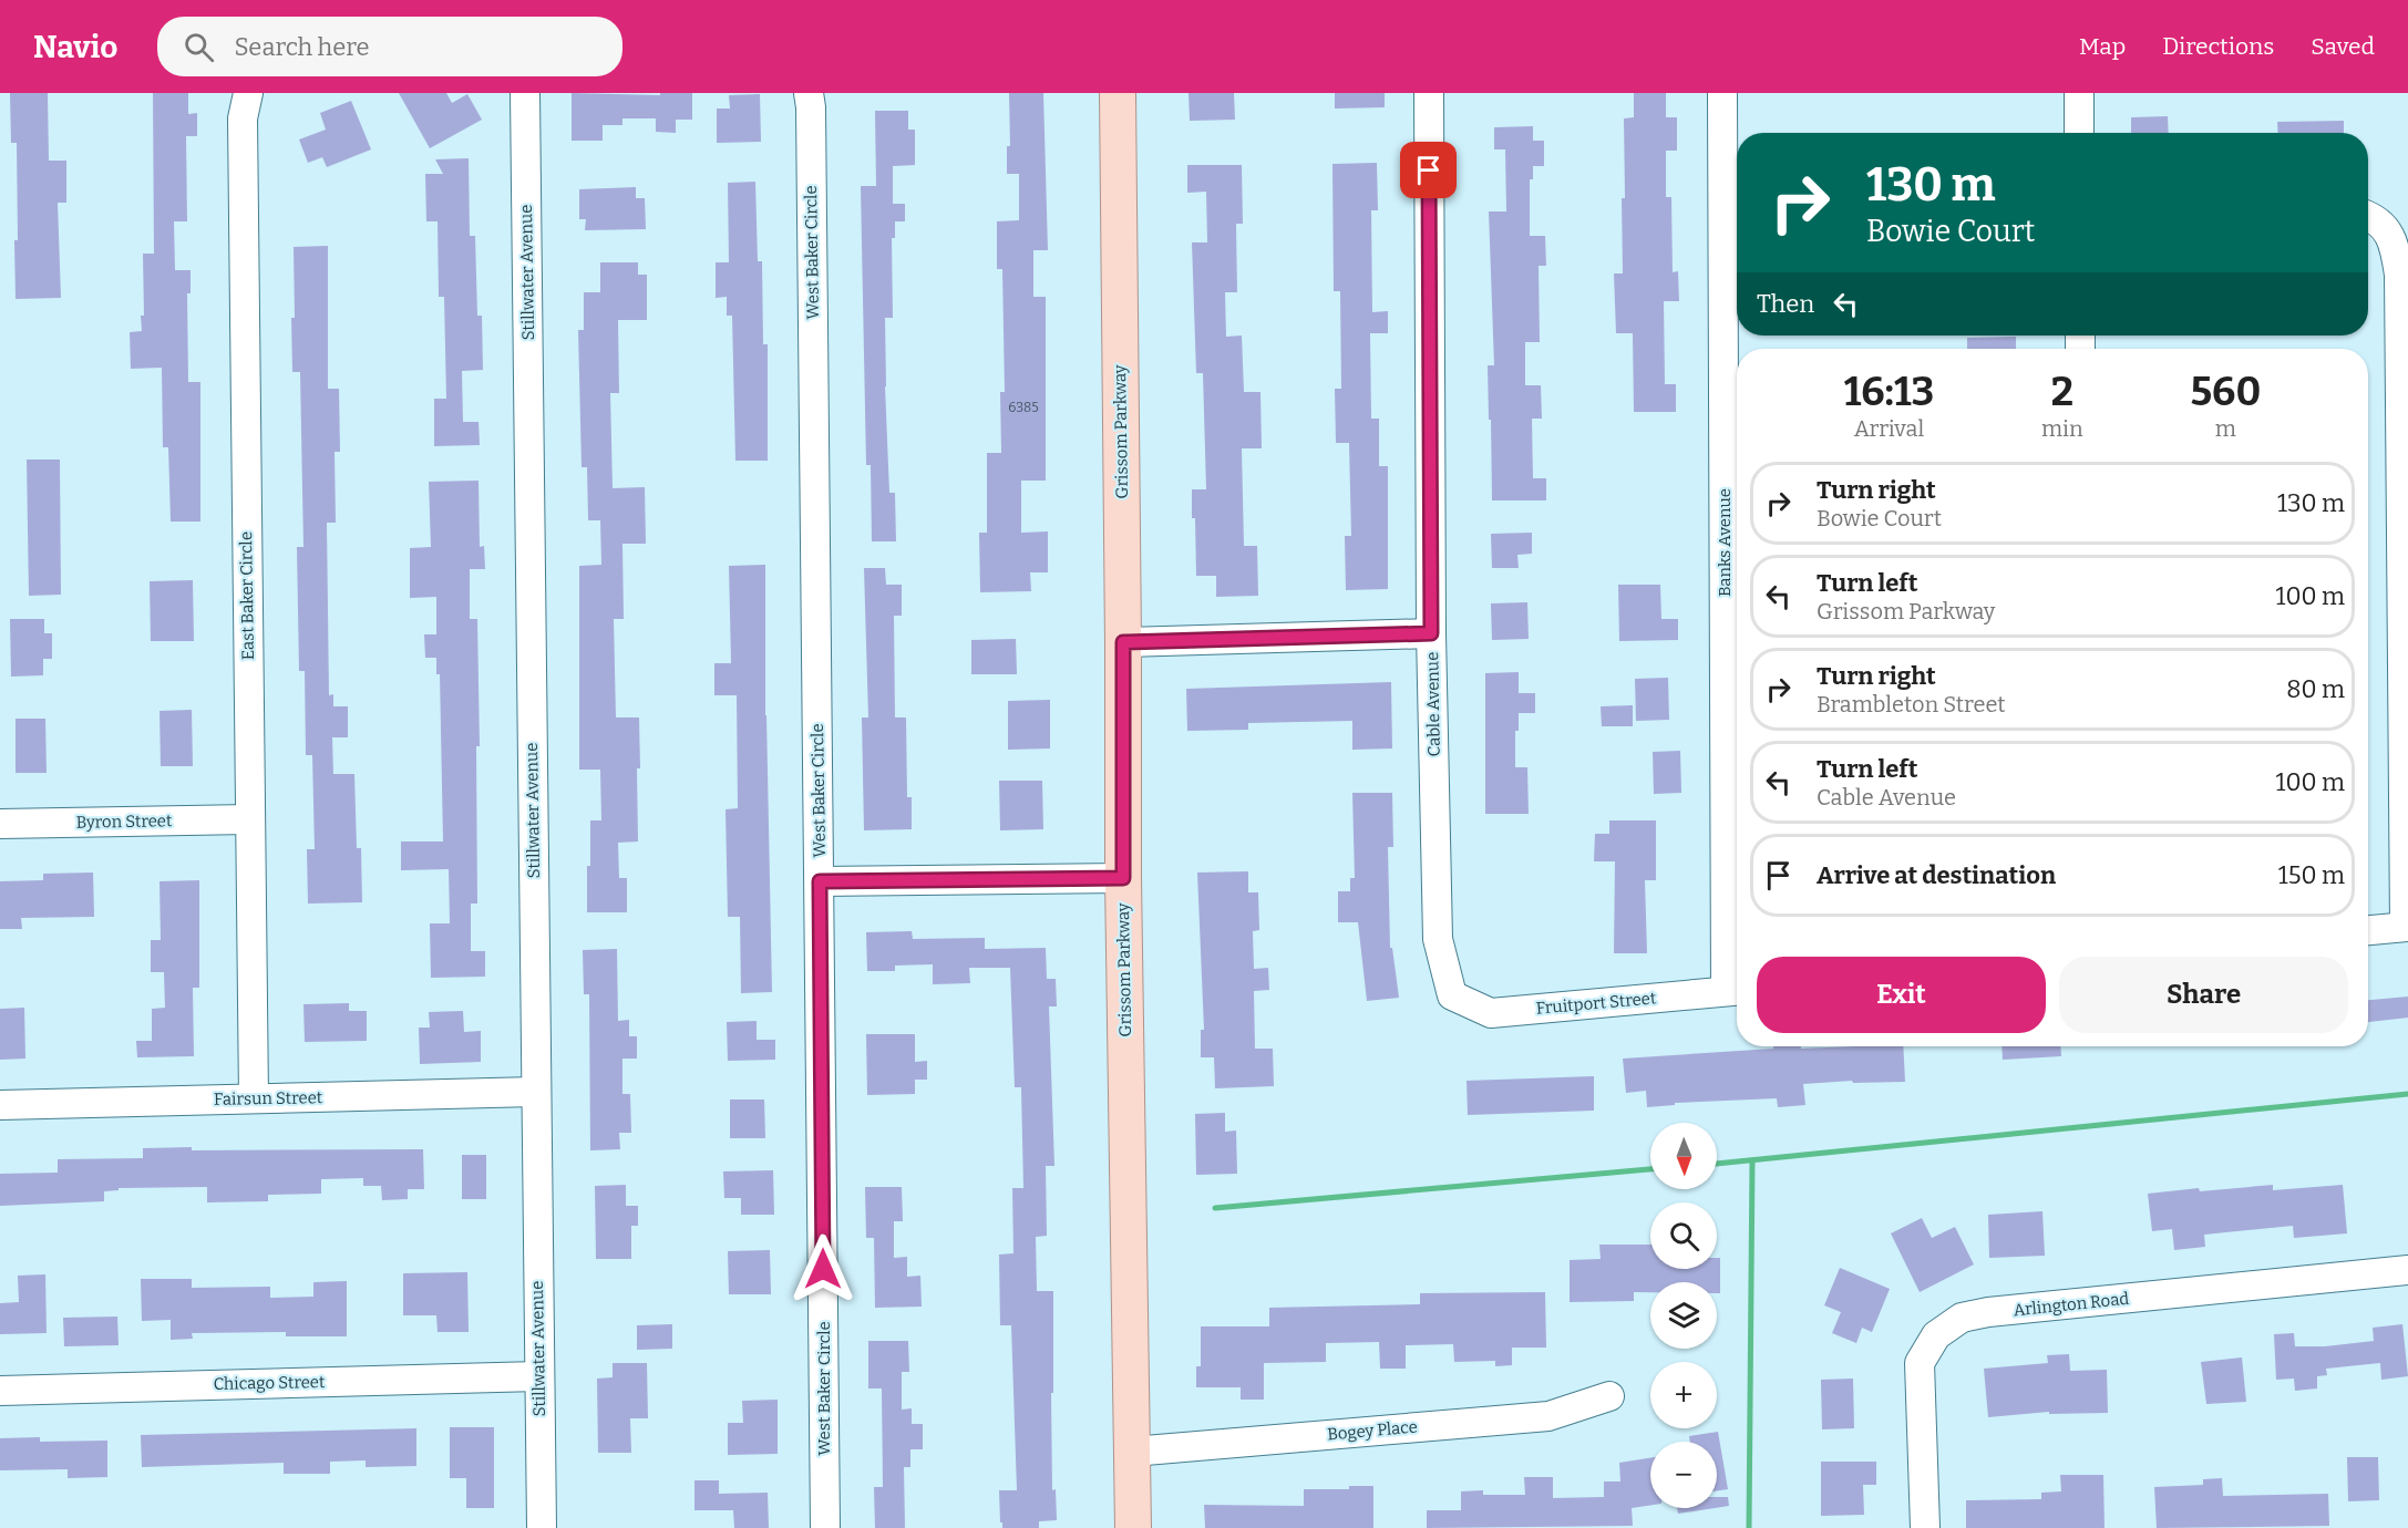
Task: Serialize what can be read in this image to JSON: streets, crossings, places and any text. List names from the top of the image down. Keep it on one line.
{"streets":{"main road":["Grissom Parkway"],"street":["West Baker Circle","Stillwater Avenue","Banks Avenue","East Baker Circle","Cable Avenue","Byron Street","Fruitport Street","Fairsun Street","Arlington Road","Chicago Street","Bogey Place"]},"crossings":[["Stillwater Avenue","Fairsun Street"],["Stillwater Avenue","Chicago Street"],["Grissom Parkway","Bogey Place"],["Banks Avenue","Fruitport Street"],["East Baker Circle","Byron Street"],["East Baker Circle","Fairsun Street"],["Cable Avenue","Fruitport Street"]],"house_numbers":["6385"],"north":"bottom","page":{"header":"Navio","search":"Search here","nav":["Map","Directions","Saved"],"turn":["130 m","Bowie Court"],"then":"Then","eta":["16:13","Arrival","2","min","560","m"],"list":[{"name":"Turn right","note":"Bowie Court","value":"130 m"},{"name":"Turn left","note":"Grissom Parkway","value":"100 m"},{"name":"Turn right","note":"Brambleton Street","value":"80 m"},{"name":"Turn left","note":"Cable Avenue","value":"100 m"},{"name":"Arrive at destination","value":"150 m"}],"buttons":["Exit","Share"],"map_buttons":["+","−"]}}
